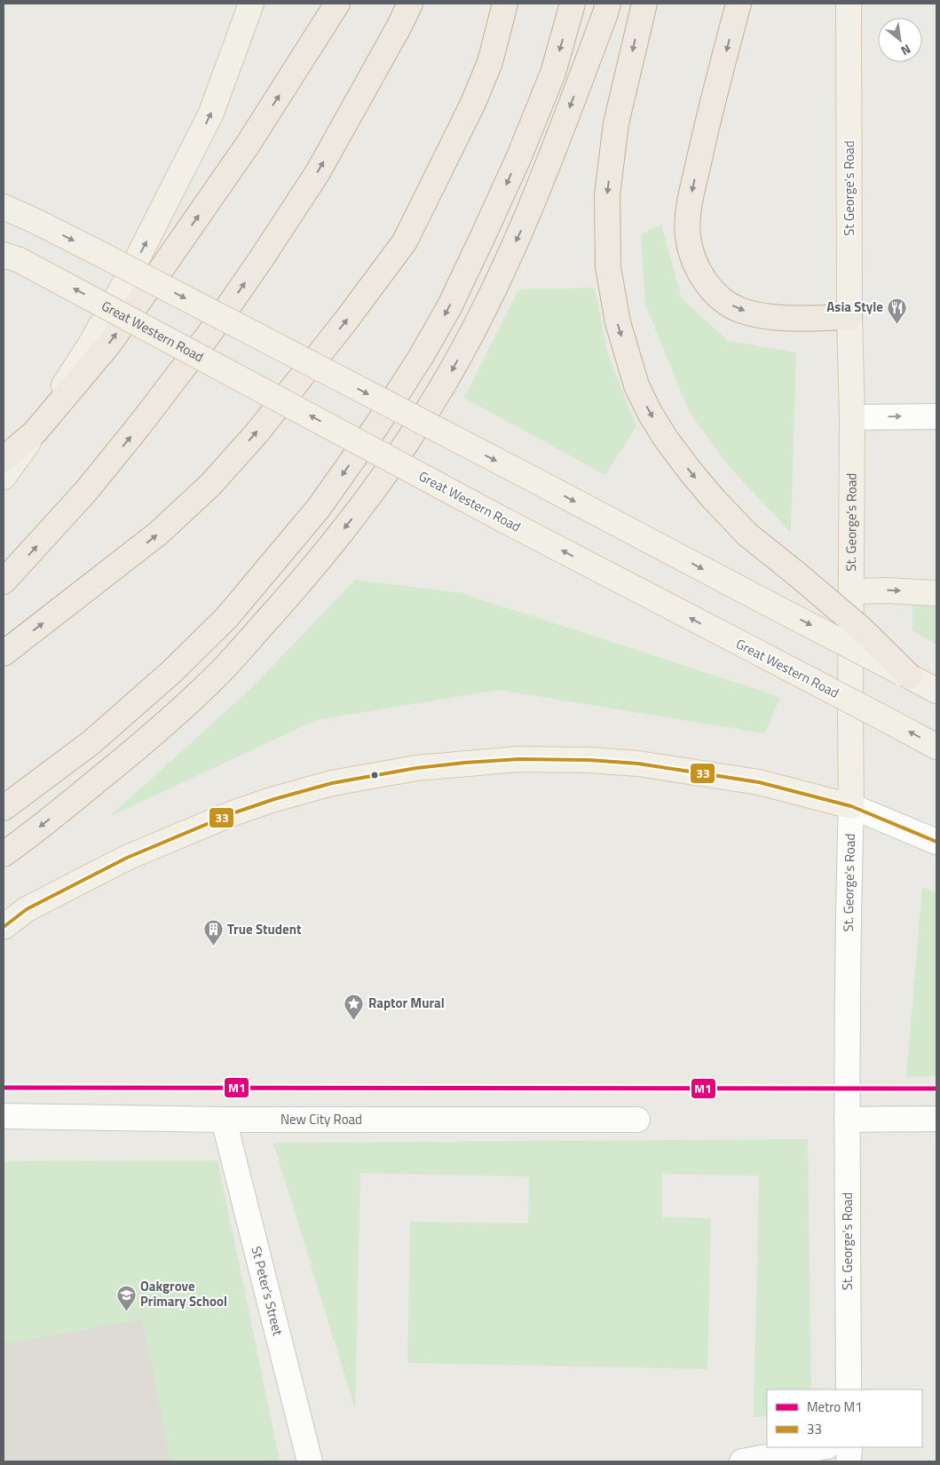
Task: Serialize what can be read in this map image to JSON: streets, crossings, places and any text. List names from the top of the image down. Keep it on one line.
{"streets":{"main road":["St George's Road","Great Western Road","St. George's Road"],"street":["New City Road","St Peter's Street"]},"crossings":[["St George's Road","St. George's Road"],["New City Road","St Peter's Street"]],"places":{"restaurant":["Asia Style"],"building":["True Student"],"place":["Raptor Mural"],"school or university":["Oakgrove Primary School"]},"lines":["transit line 33","metro line M1"],"legend":["Metro M1","33"],"north":"bottom right"}
